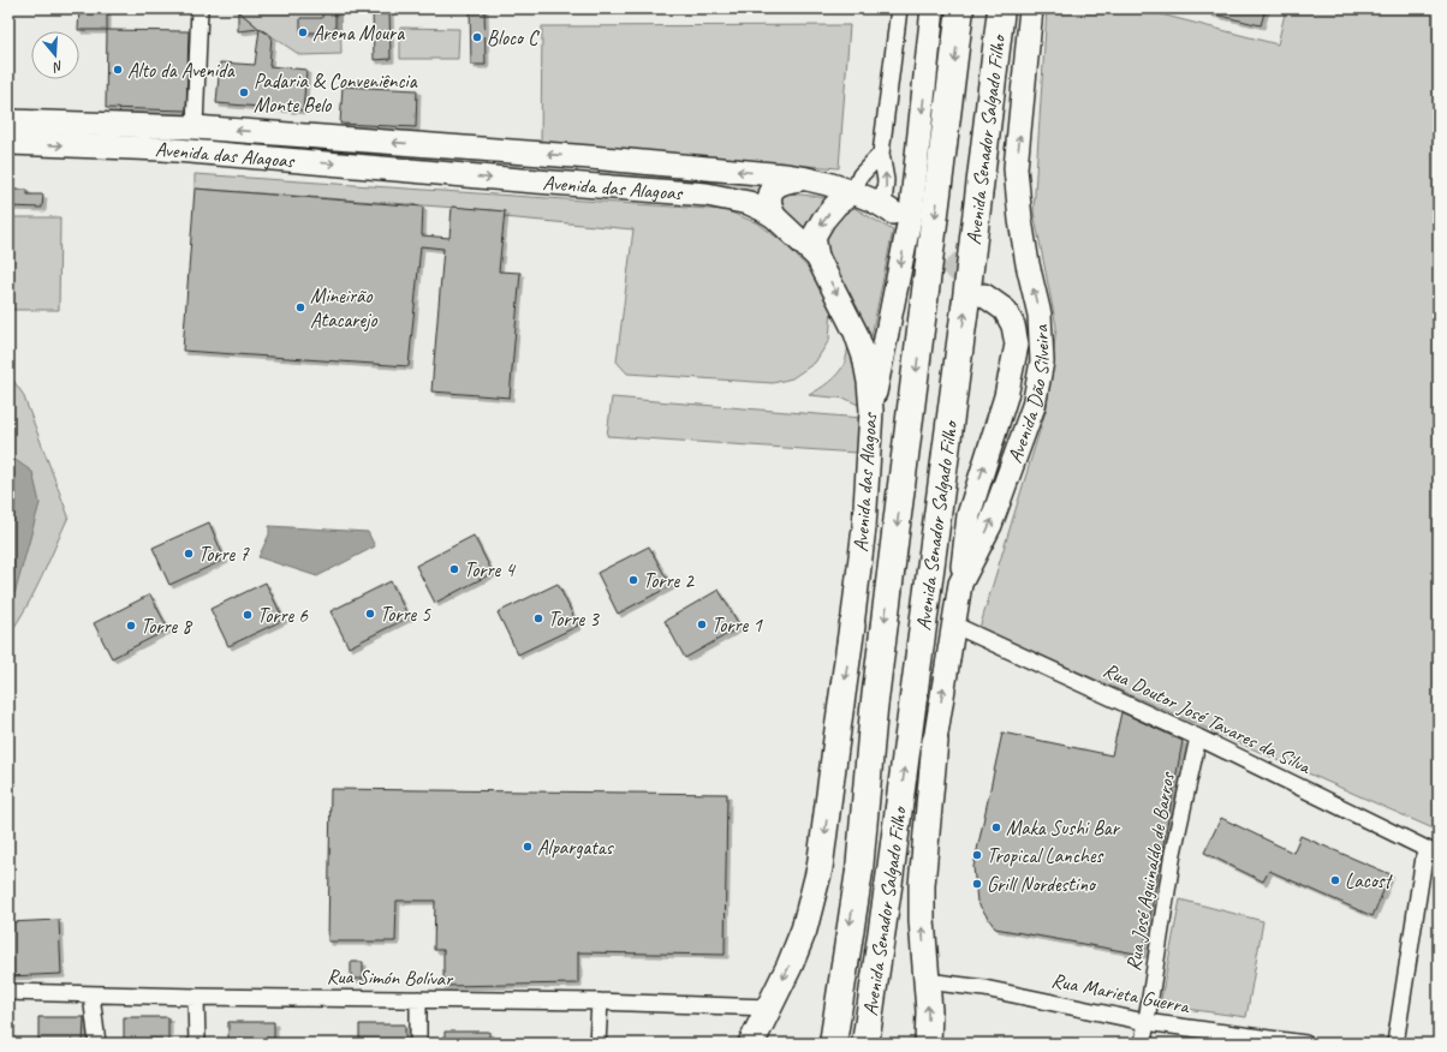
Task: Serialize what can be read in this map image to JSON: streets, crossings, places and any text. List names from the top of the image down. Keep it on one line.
{"streets":{"highway":["Avenida Senador Salgado Filho"],"main road":["Avenida das Alagoas","Avenida Dão Silveira"],"street":["Rua Doutor José Tavares da Silva","Rua José Aguinaldo de Barros","Rua Simón Bolívar","Rua Marieta Guerra"]},"crossings":[["Avenida Senador Salgado Filho","Avenida Dão Silveira"],["Avenida Senador Salgado Filho","Rua Marieta Guerra"],["Avenida Dão Silveira","Rua Doutor José Tavares da Silva"],["Rua Doutor José Tavares da Silva","Rua José Aguinaldo de Barros"],["Rua José Aguinaldo de Barros","Rua Marieta Guerra"]],"places":["Arena Moura","Bloco C","Alto da Avenida","Padaria & Conveniência Monte Belo","Mineirão Atacarejo","Torre 7","Torre 4","Torre 2","Torre 5","Torre 6","Torre 3","Torre 1","Torre 8","Maka Sushi Bar","Alpargatas","Tropical Lanches","Lacost","Grill Nordestino"],"north":"bottom"}
